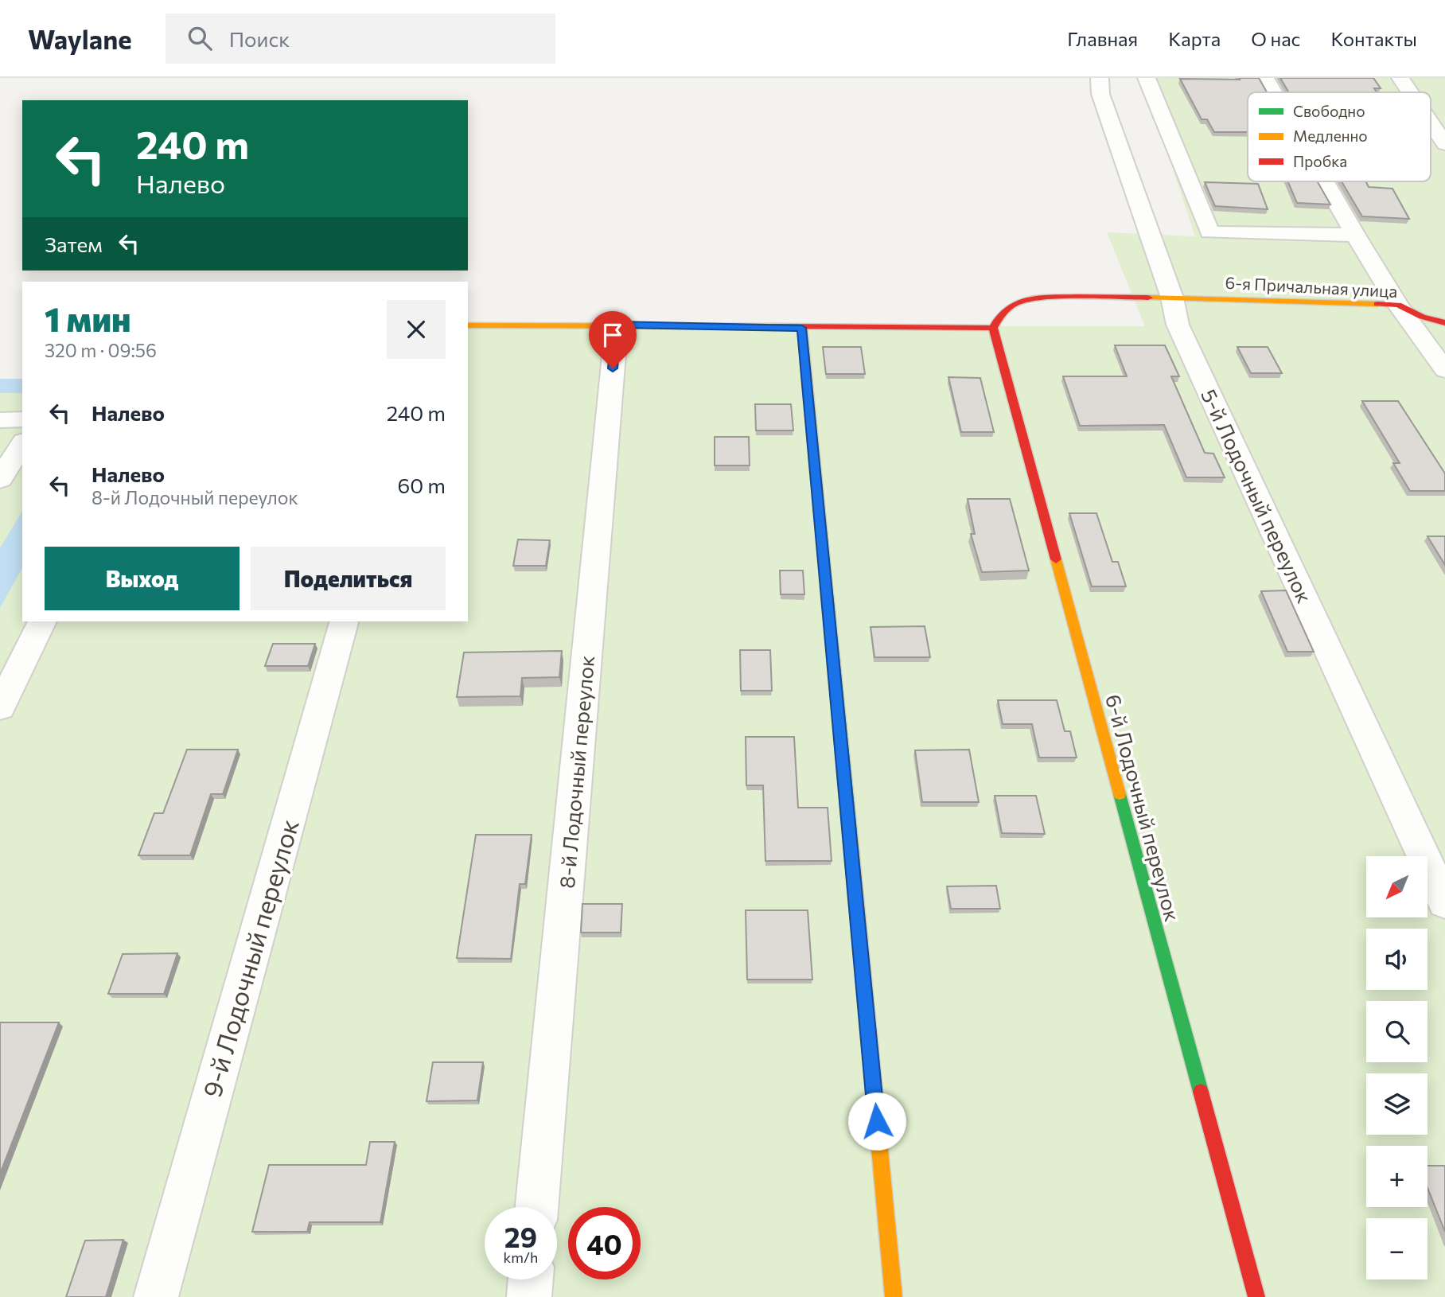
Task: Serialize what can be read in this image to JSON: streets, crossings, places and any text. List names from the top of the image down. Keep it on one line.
{"streets":{"street":["6-я Причальная улица","5-й Лодочный переулок","8-й Лодочный переулок","6-й Лодочный переулок","9-й Лодочный переулок"]},"crossings":[["6-я Причальная улица","5-й Лодочный переулок"],["6-я Причальная улица","6-й Лодочный переулок"]],"legend":["Свободно","Медленно","Пробка"],"north":"bottom left","page":{"header":"Waylane","search":"Поиск","nav":["Главная","Карта","О нас","Контакты"],"turn":["240 m","Налево"],"then":"Затем","heading":["1 мин","320 m · 09:56"],"list":[{"name":"Налево","value":"240 m"},{"name":"Налево","note":"8-й Лодочный переулок","value":"60 m"}],"buttons":["Выход","Поделиться"],"map_buttons":["+","−"],"speed":"29 km/h","limit":"40"}}
